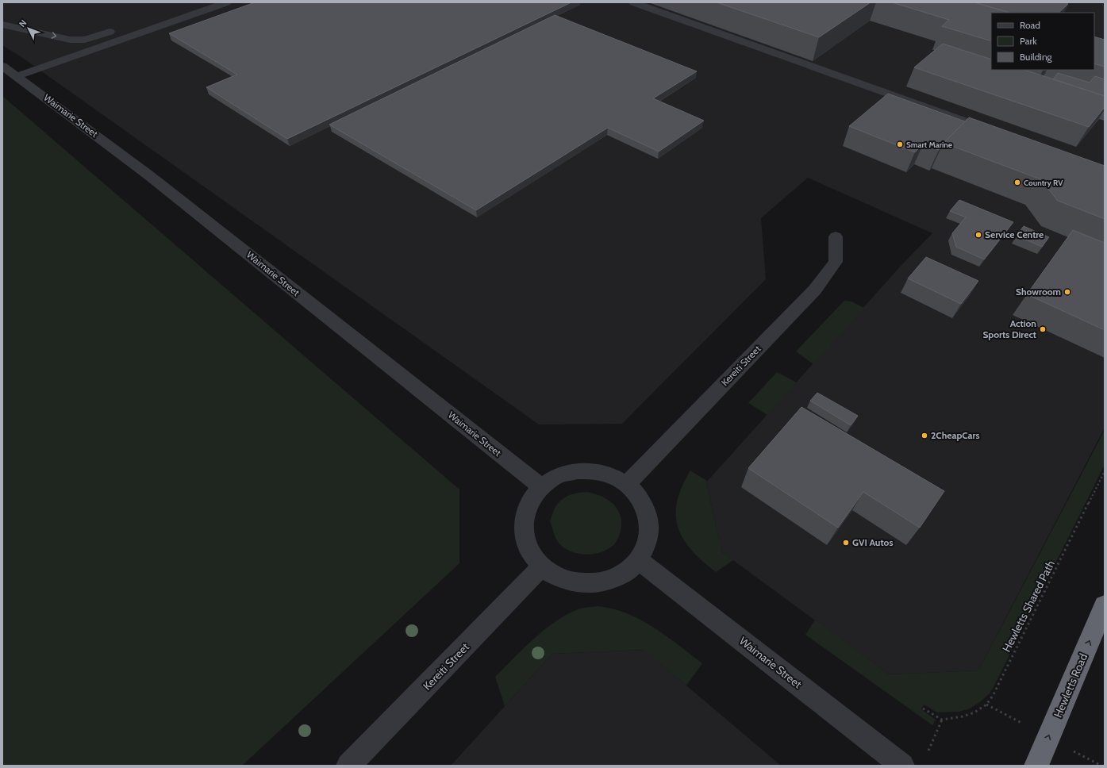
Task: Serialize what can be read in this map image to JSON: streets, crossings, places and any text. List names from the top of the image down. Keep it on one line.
{"streets":{"highway":["Hewletts Road"],"street":["Waimarie Street","Kereiti Street"],"path":["Hewletts Shared Path"]},"one_way":["Hewletts Road"],"places":["Smart Marine","Country RV","Service Centre","Showroom","Action Sports Direct","2CheapCars","GVI Autos"],"legend":["Road","Park","Building"],"north":"top left"}
